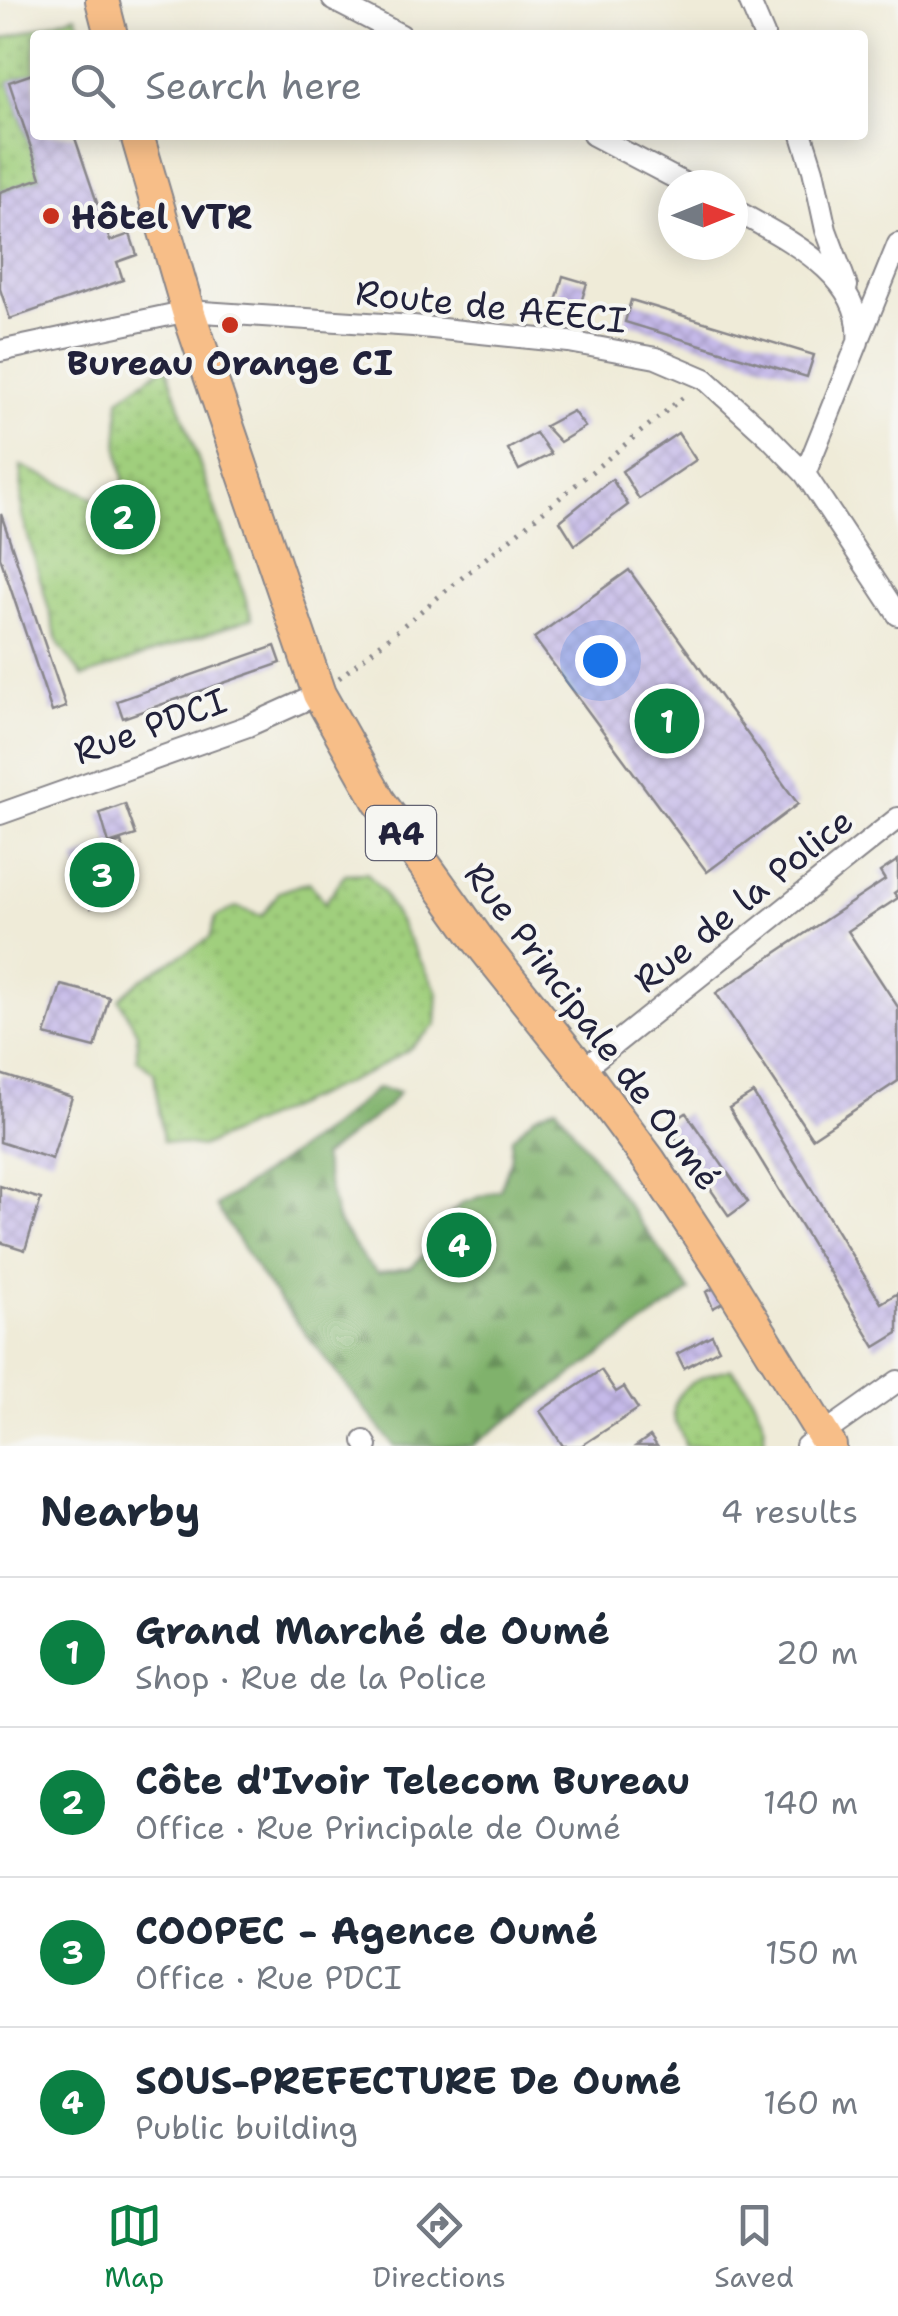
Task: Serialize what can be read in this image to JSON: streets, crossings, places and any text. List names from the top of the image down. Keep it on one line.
{"streets":{"main road":["A4","Rue Principale de Oumé"],"street":["Route de AEECI","Rue PDCI","Rue de la Police"]},"crossings":[["Route de AEECI","Rue Principale de Oumé"],["Rue PDCI","Rue Principale de Oumé"],["Rue de la Police","Rue Principale de Oumé"]],"places":["Hôtel VTR","Bureau Orange CI"],"north":"right","page":{"search":"Search here","pins":["2","1","3","4"],"heading":["Nearby","4 results"],"list":[{"mark":"1","name":"Grand Marché de Oumé","note":"Shop · Rue de la Police","value":"20 m"},{"mark":"2","name":"Côte d'Ivoir Telecom Bureau","note":"Office · Rue Principale de Oumé","value":"140 m"},{"mark":"3","name":"COOPEC - Agence Oumé","note":"Office · Rue PDCI","value":"150 m"},{"mark":"4","name":"SOUS-PREFECTURE De Oumé","note":"Public building","value":"160 m"}],"nav":["Map","Directions","Saved"]}}
